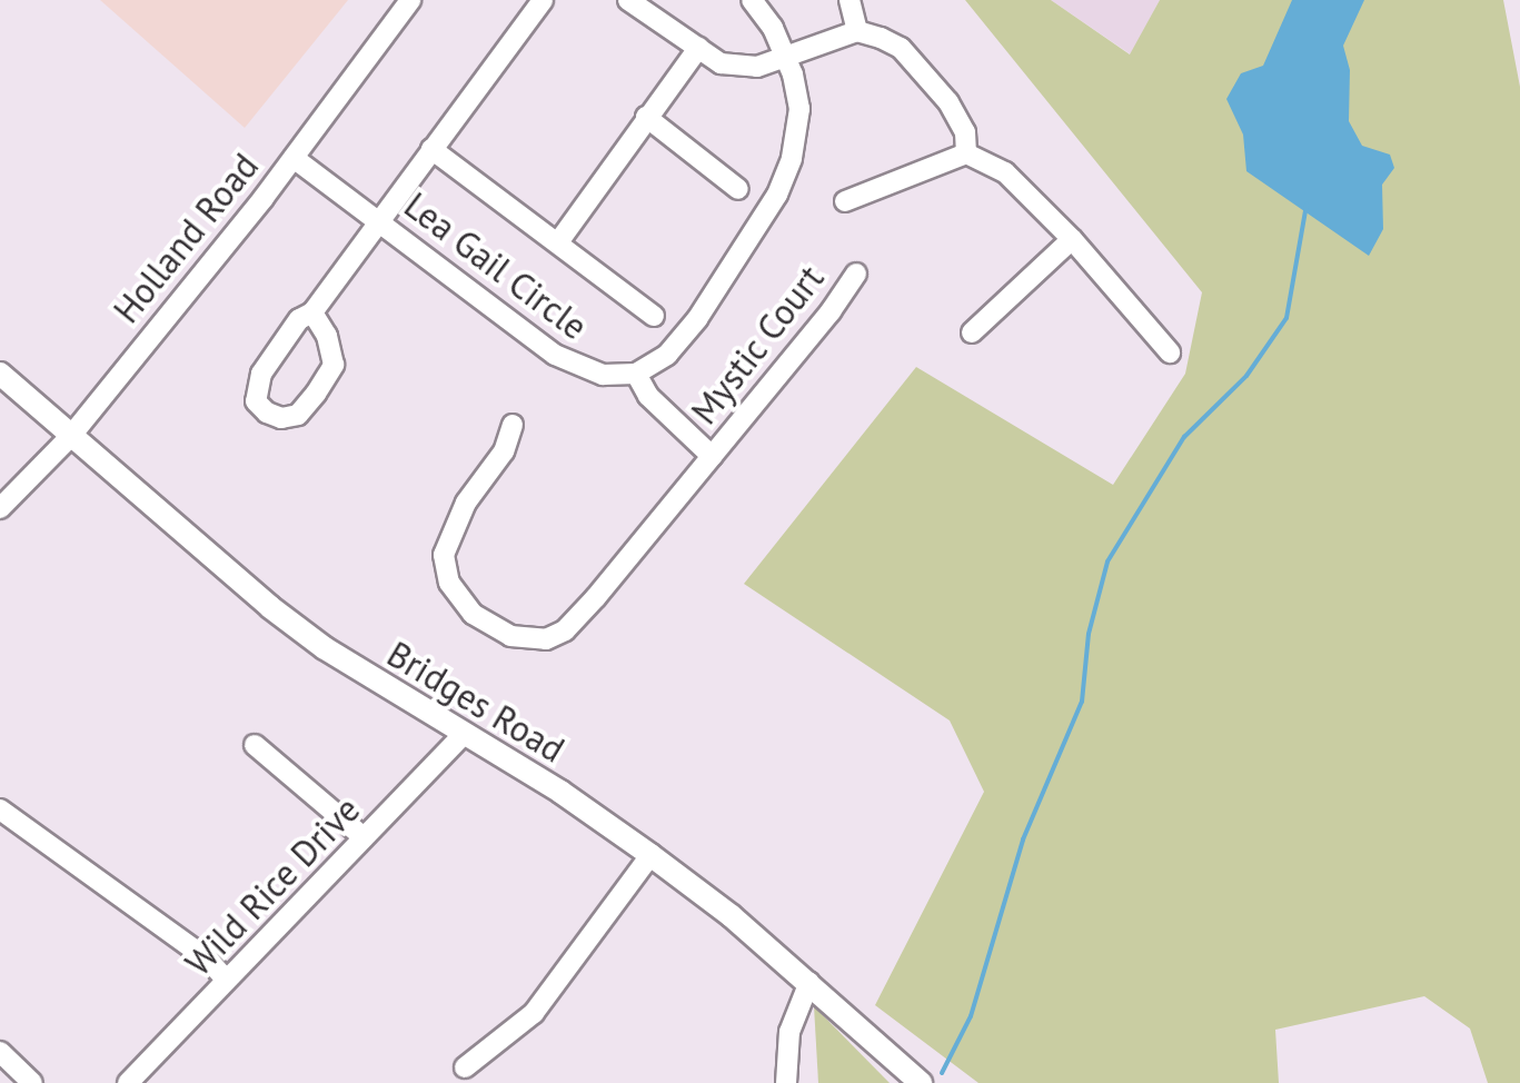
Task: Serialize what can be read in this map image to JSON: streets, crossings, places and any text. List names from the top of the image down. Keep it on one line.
{"streets":{"main road":["Bridges Road"],"street":["Holland Road","Lea Gail Circle","Mystic Court","Wild Rice Drive"]},"crossings":[["Holland Road","Lea Gail Circle"],["Holland Road","Bridges Road"],["Bridges Road","Wild Rice Drive"]]}
